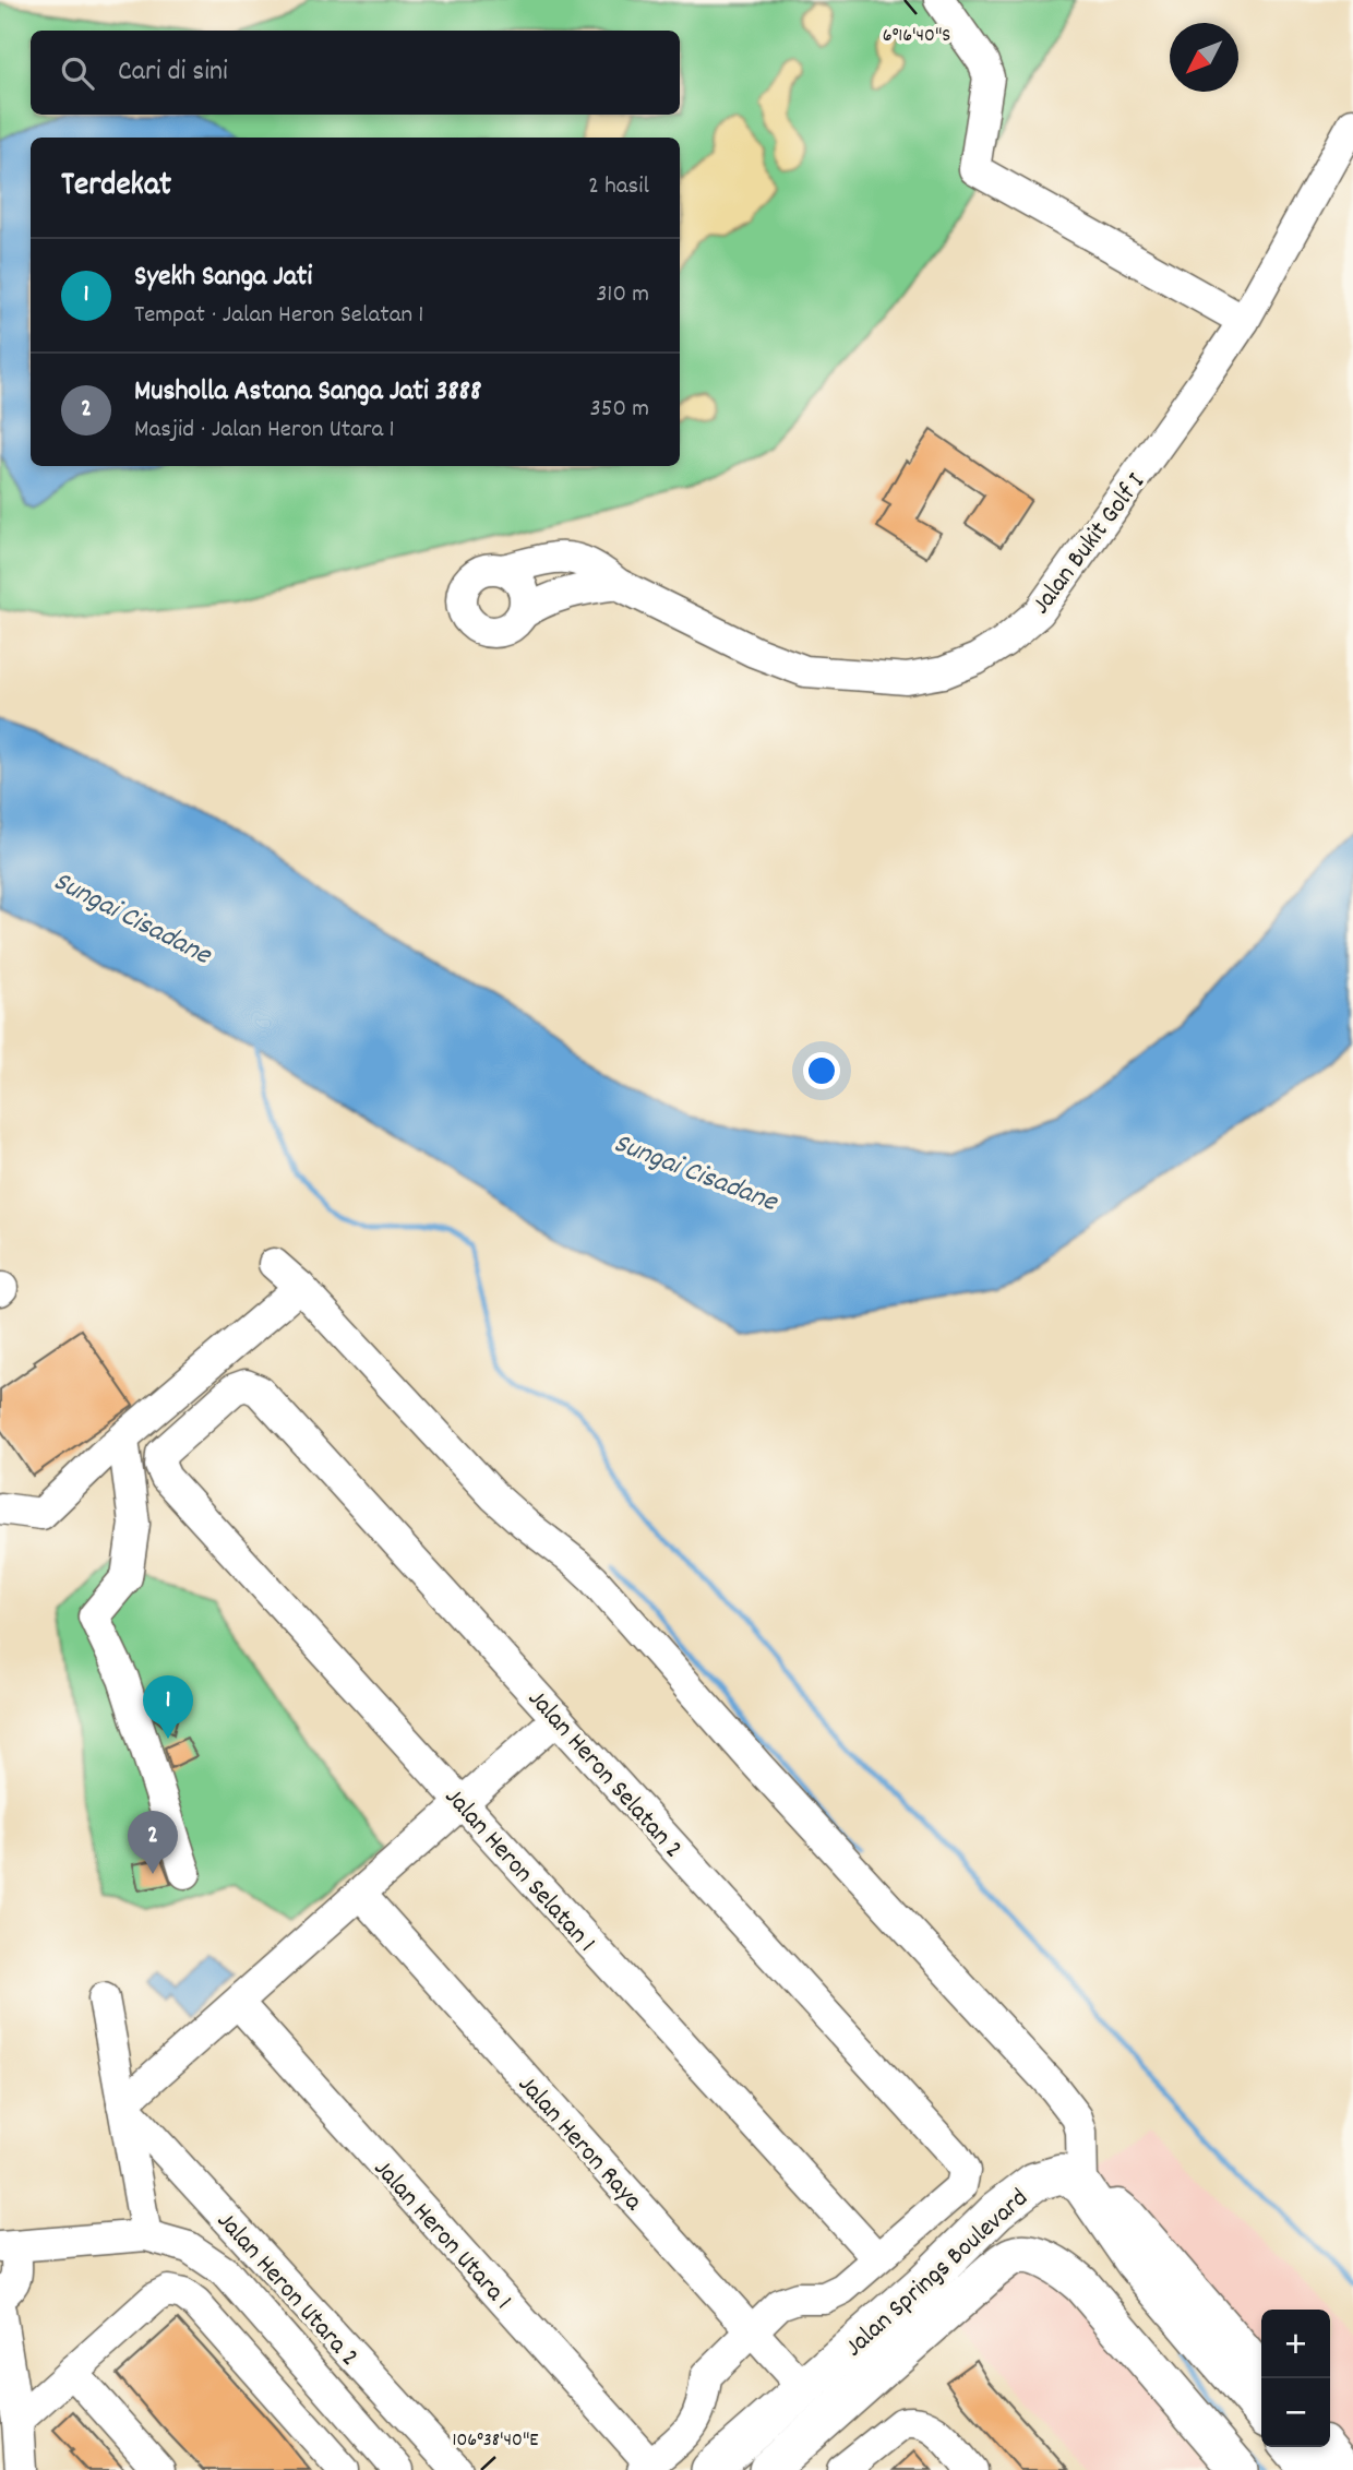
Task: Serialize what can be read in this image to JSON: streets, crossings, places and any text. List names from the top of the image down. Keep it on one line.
{"streets":{"main road":["Jalan Springs Boulevard"],"street":["Jalan Bukit Golf I","Jalan Heron Selatan 2","Jalan Heron Selatan 1","Jalan Heron Raya","Jalan Heron Utara 1","Jalan Heron Utara 2"]},"crossings":[["Jalan Heron Selatan 2","Jalan Heron Selatan 1"],["Jalan Heron Raya","Jalan Springs Boulevard"]],"water":["Sungai Cisadane"],"north":"bottom left","page":{"search":"Cari di sini","heading":["Terdekat","2 hasil"],"list":[{"mark":"1","name":"Syekh Sanga Jati","note":"Tempat · Jalan Heron Selatan 1","value":"310 m"},{"mark":"2","name":"Musholla Astana Sanga Jati 3888","note":"Masjid · Jalan Heron Utara 1","value":"350 m"}],"pins":["1","2"],"map_buttons":["+","−"]},"coordinates":["6°16'40\"S","106°38'40\"E"]}
